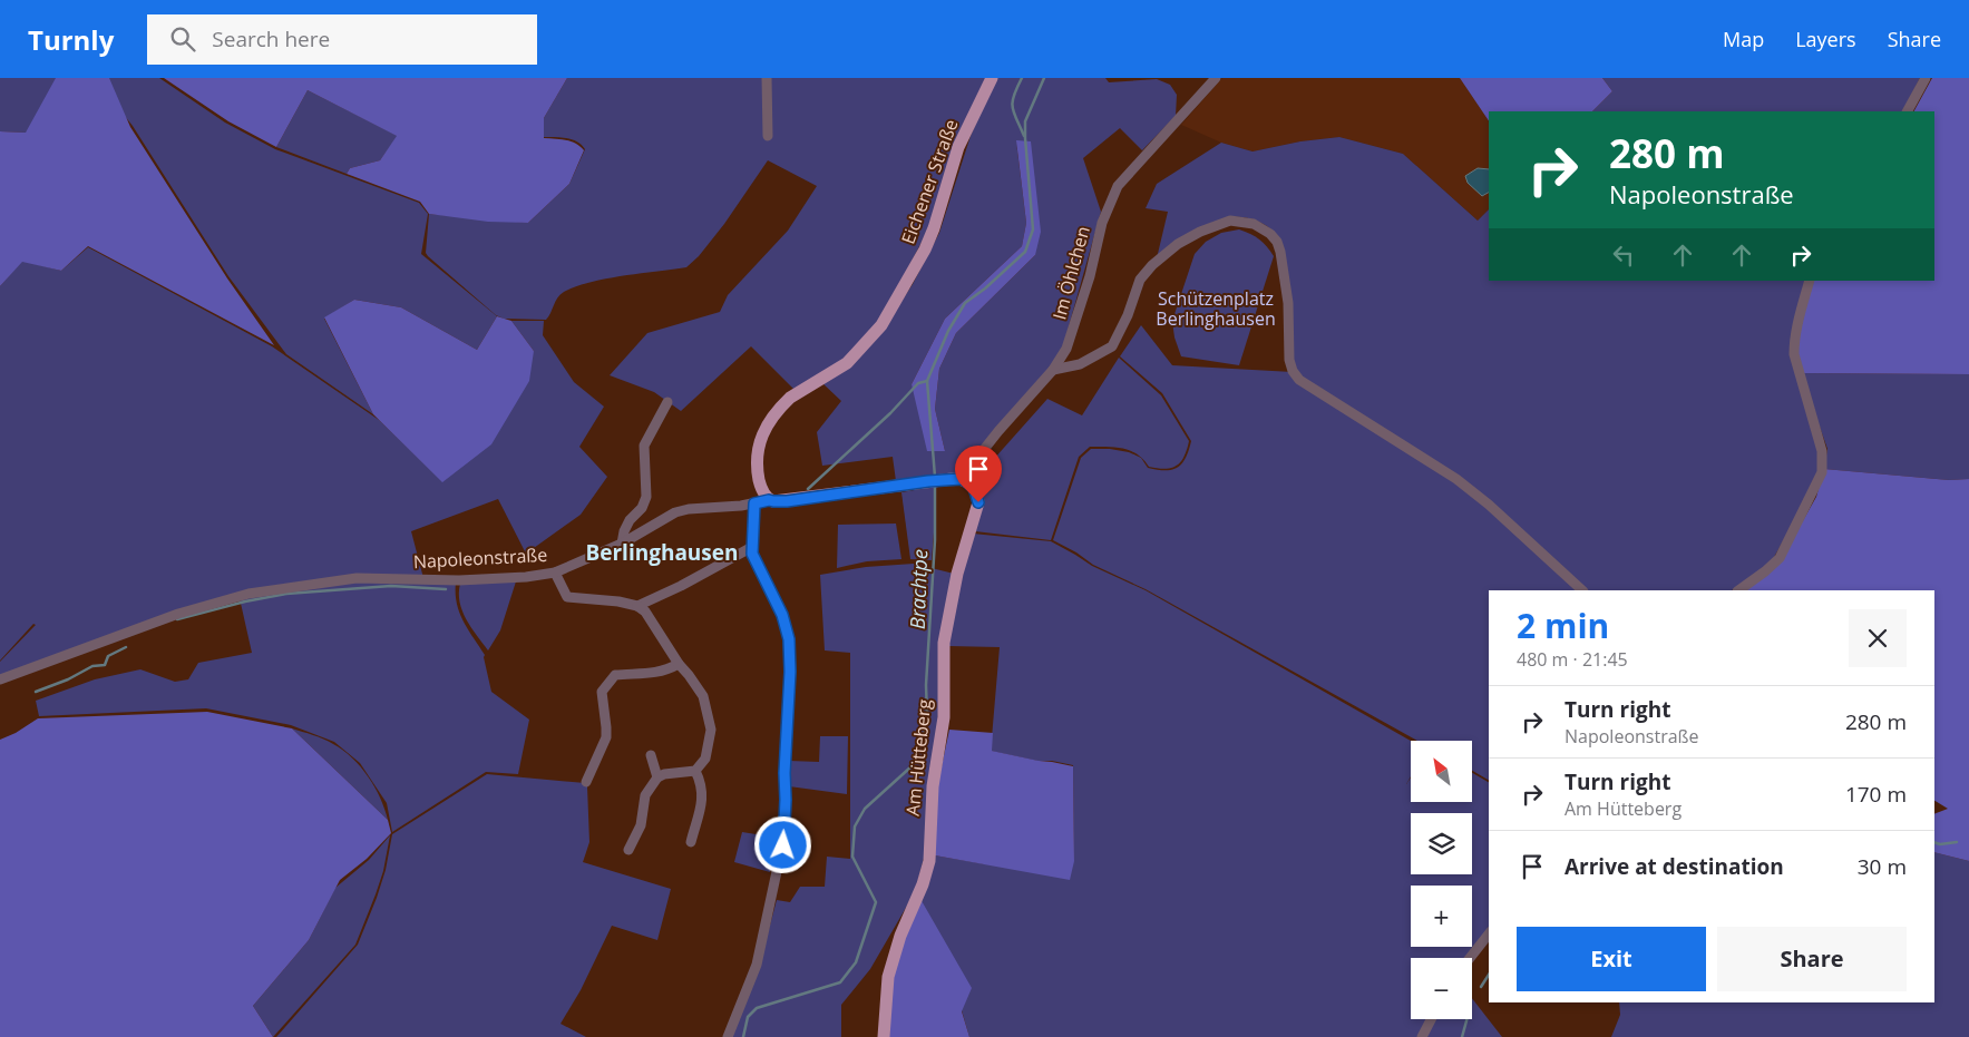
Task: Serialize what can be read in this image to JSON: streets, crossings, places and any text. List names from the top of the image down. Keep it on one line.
{"streets":{"main road":["Eichener Straße","Napoleonstraße","Am Hütteberg"],"street":["Im Öhlchen"]},"crossings":[["Eichener Straße","Napoleonstraße"],["Im Öhlchen","Napoleonstraße"],["Im Öhlchen","Am Hütteberg"],["Napoleonstraße","Am Hütteberg"]],"districts":["Berlinghausen"],"water":["Brachtpe"],"parks":["Schützenplatz Berlinghausen"],"north":"top left","page":{"header":"Turnly","search":"Search here","nav":["Map","Layers","Share"],"turn":["280 m","Napoleonstraße"],"heading":["2 min","480 m · 21:45"],"list":[{"name":"Turn right","note":"Napoleonstraße","value":"280 m"},{"name":"Turn right","note":"Am Hütteberg","value":"170 m"},{"name":"Arrive at destination","value":"30 m"}],"map_buttons":["+","−"],"buttons":["Exit","Share"]}}
